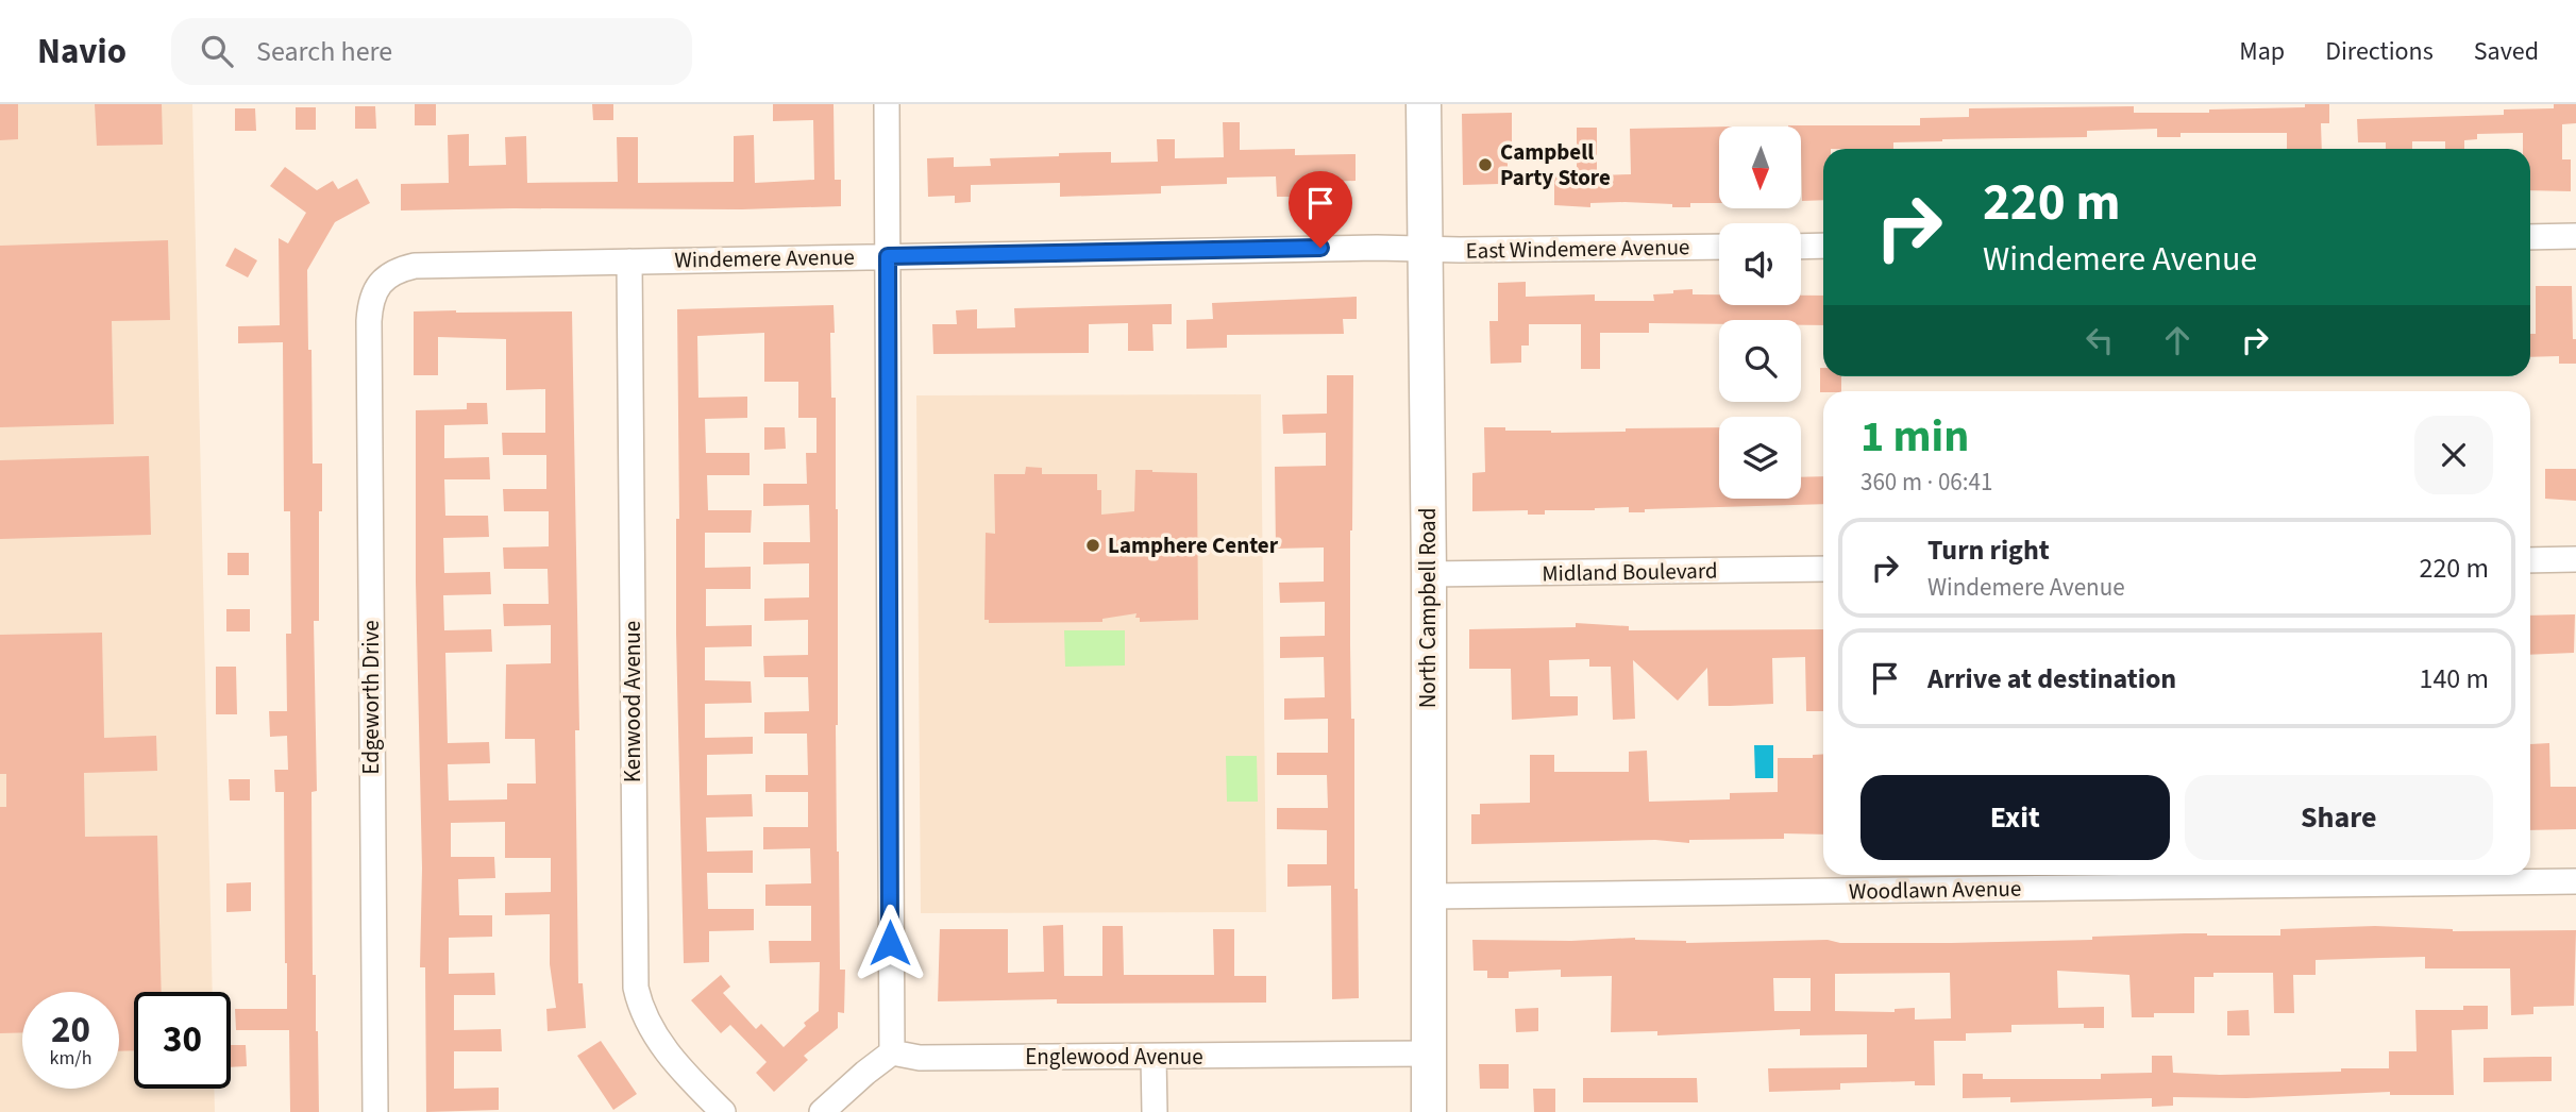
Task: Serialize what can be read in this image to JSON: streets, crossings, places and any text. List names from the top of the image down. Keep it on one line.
{"streets":{"street":["East Windemere Avenue","Windemere Avenue","Midland Boulevard","North Campbell Road","Edgeworth Drive","Kenwood Avenue","Woodlawn Avenue","Englewood Avenue"]},"crossings":[["East Windemere Avenue","Windemere Avenue"],["East Windemere Avenue","North Campbell Road"],["Windemere Avenue","North Campbell Road"],["Windemere Avenue","Edgeworth Drive"],["Windemere Avenue","Kenwood Avenue"],["Midland Boulevard","North Campbell Road"],["North Campbell Road","Woodlawn Avenue"],["North Campbell Road","Englewood Avenue"]],"places":["Campbell Party Store","Lamphere Center"],"north":"bottom","page":{"header":"Navio","search":"Search here","nav":["Map","Directions","Saved"],"turn":["220 m","Windemere Avenue"],"heading":["1 min","360 m · 06:41"],"list":[{"name":"Turn right","note":"Windemere Avenue","value":"220 m"},{"name":"Arrive at destination","value":"140 m"}],"buttons":["Exit","Share"],"speed":"20 km/h","limit":"30"}}
